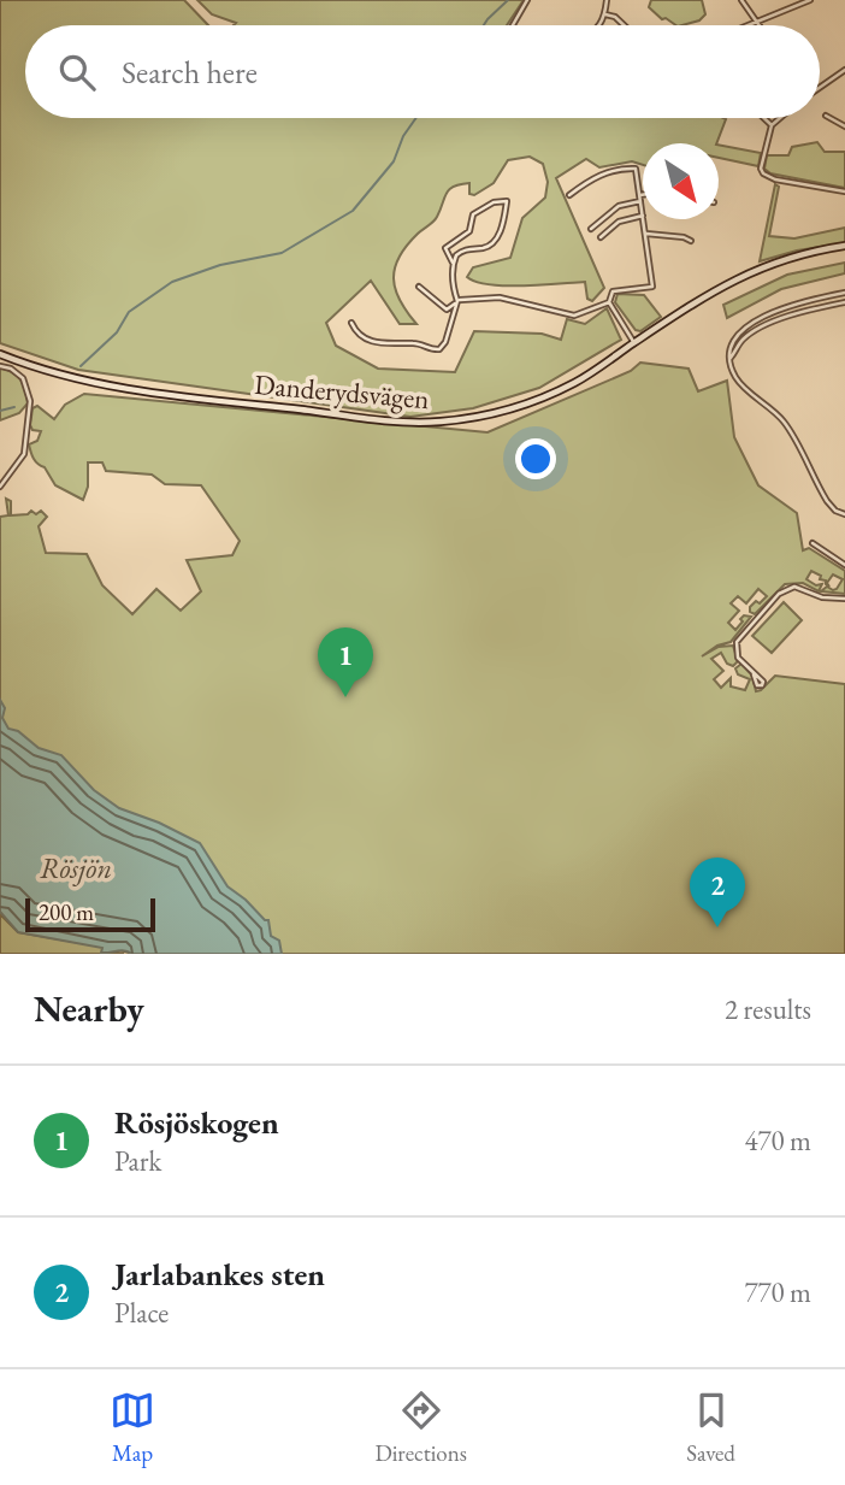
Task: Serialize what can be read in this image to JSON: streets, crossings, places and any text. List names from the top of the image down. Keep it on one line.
{"streets":{"main road":["Danderydsvägen"]},"water":["Rösjön"],"scale_bar":"200 m","north":"bottom right","page":{"search":"Search here","pins":["1","2"],"scale":"200 m","heading":["Nearby","2 results"],"list":[{"mark":"1","name":"Rösjöskogen","note":"Park","value":"470 m"},{"mark":"2","name":"Jarlabankes sten","note":"Place","value":"770 m"}],"nav":["Map","Directions","Saved"]}}
